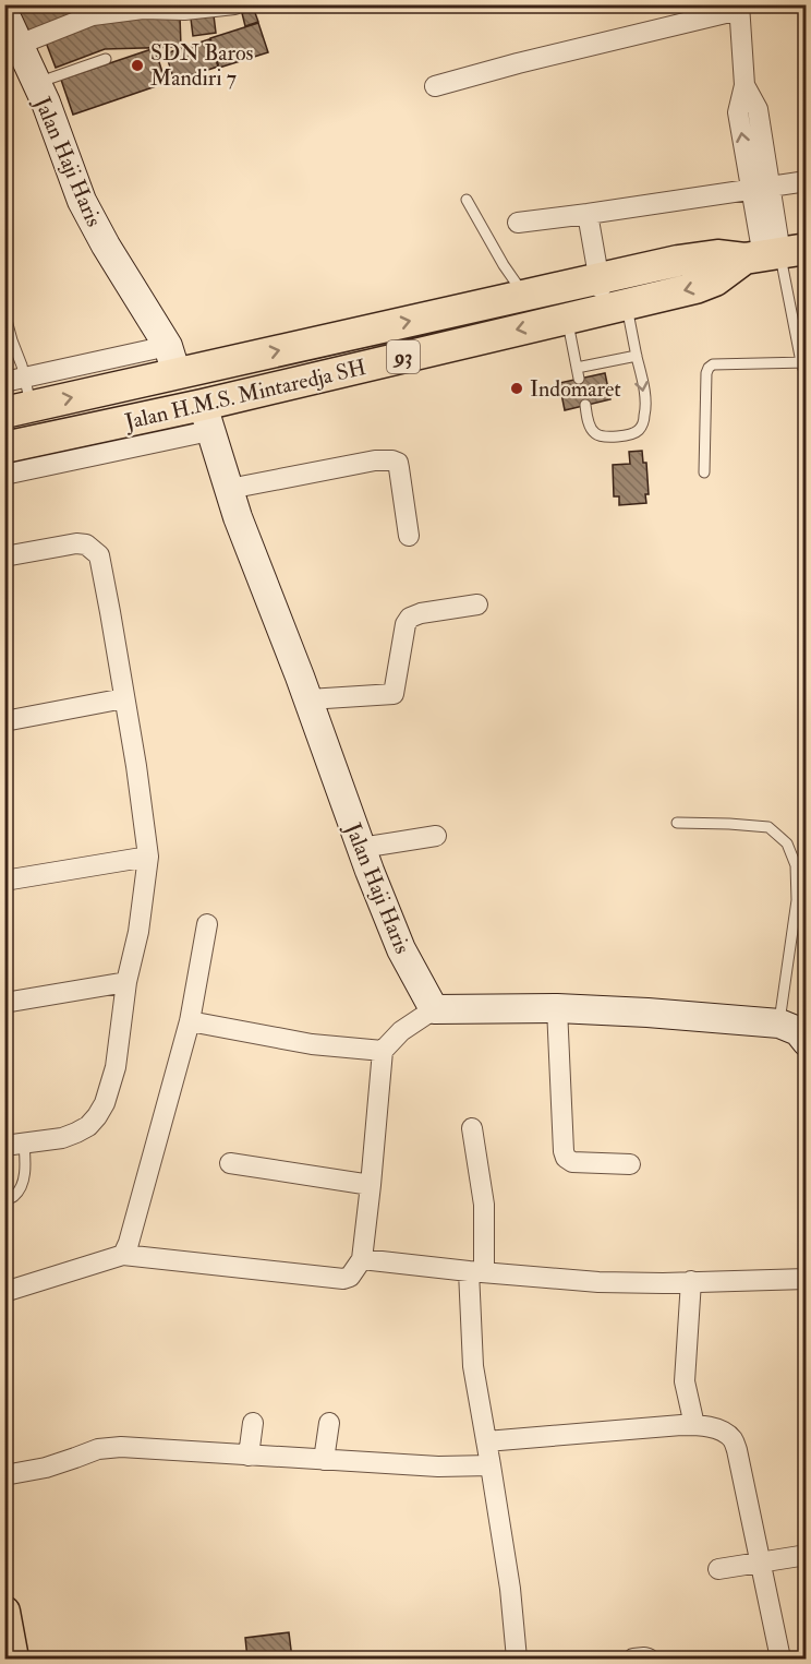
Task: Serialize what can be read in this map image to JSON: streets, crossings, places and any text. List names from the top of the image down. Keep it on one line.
{"streets":{"main road":["93","Jalan H.M.S. Mintaredja SH"],"street":["Jalan Haji Haris"]},"crossings":[["Jalan Haji Haris","Jalan H.M.S. Mintaredja SH"]],"places":["SDN Baros Mandiri 7","Indomaret"]}
